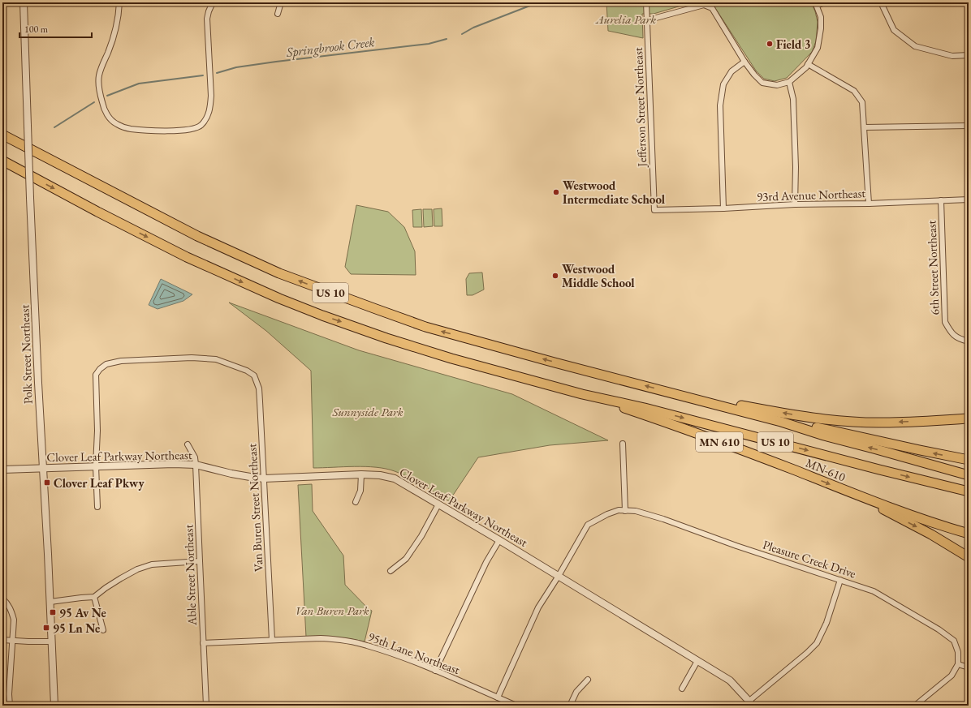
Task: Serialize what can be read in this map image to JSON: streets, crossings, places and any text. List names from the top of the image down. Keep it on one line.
{"streets":{"highway":["US 10","MN 610","MN-610"],"street":["Jefferson Street Northeast","93rd Avenue Northeast","6th Street Northeast","Polk Street Northeast","Clover Leaf Parkway Northeast","Van Buren Street Northeast","Pleasure Creek Drive","Able Street Northeast","95th Lane Northeast"]},"crossings":[["Jefferson Street Northeast","93rd Avenue Northeast"],["93rd Avenue Northeast","6th Street Northeast"],["US 10","MN-610"],["Polk Street Northeast","Clover Leaf Parkway Northeast"],["Clover Leaf Parkway Northeast","Van Buren Street Northeast"],["Clover Leaf Parkway Northeast","Pleasure Creek Drive"],["Clover Leaf Parkway Northeast","Able Street Northeast"],["Van Buren Street Northeast","95th Lane Northeast"],["Pleasure Creek Drive","95th Lane Northeast"],["Able Street Northeast","95th Lane Northeast"]],"water":["Springbrook Creek"],"parks":["Aurelia Park","Sunnyside Park","Van Buren Park"],"places":{"other":["Field 3","Westwood Intermediate School","Westwood Middle School"],"transit":["Clover Leaf Pkwy","95 Av Ne","95 Ln Ne"]},"scale_bar":"100 m"}
